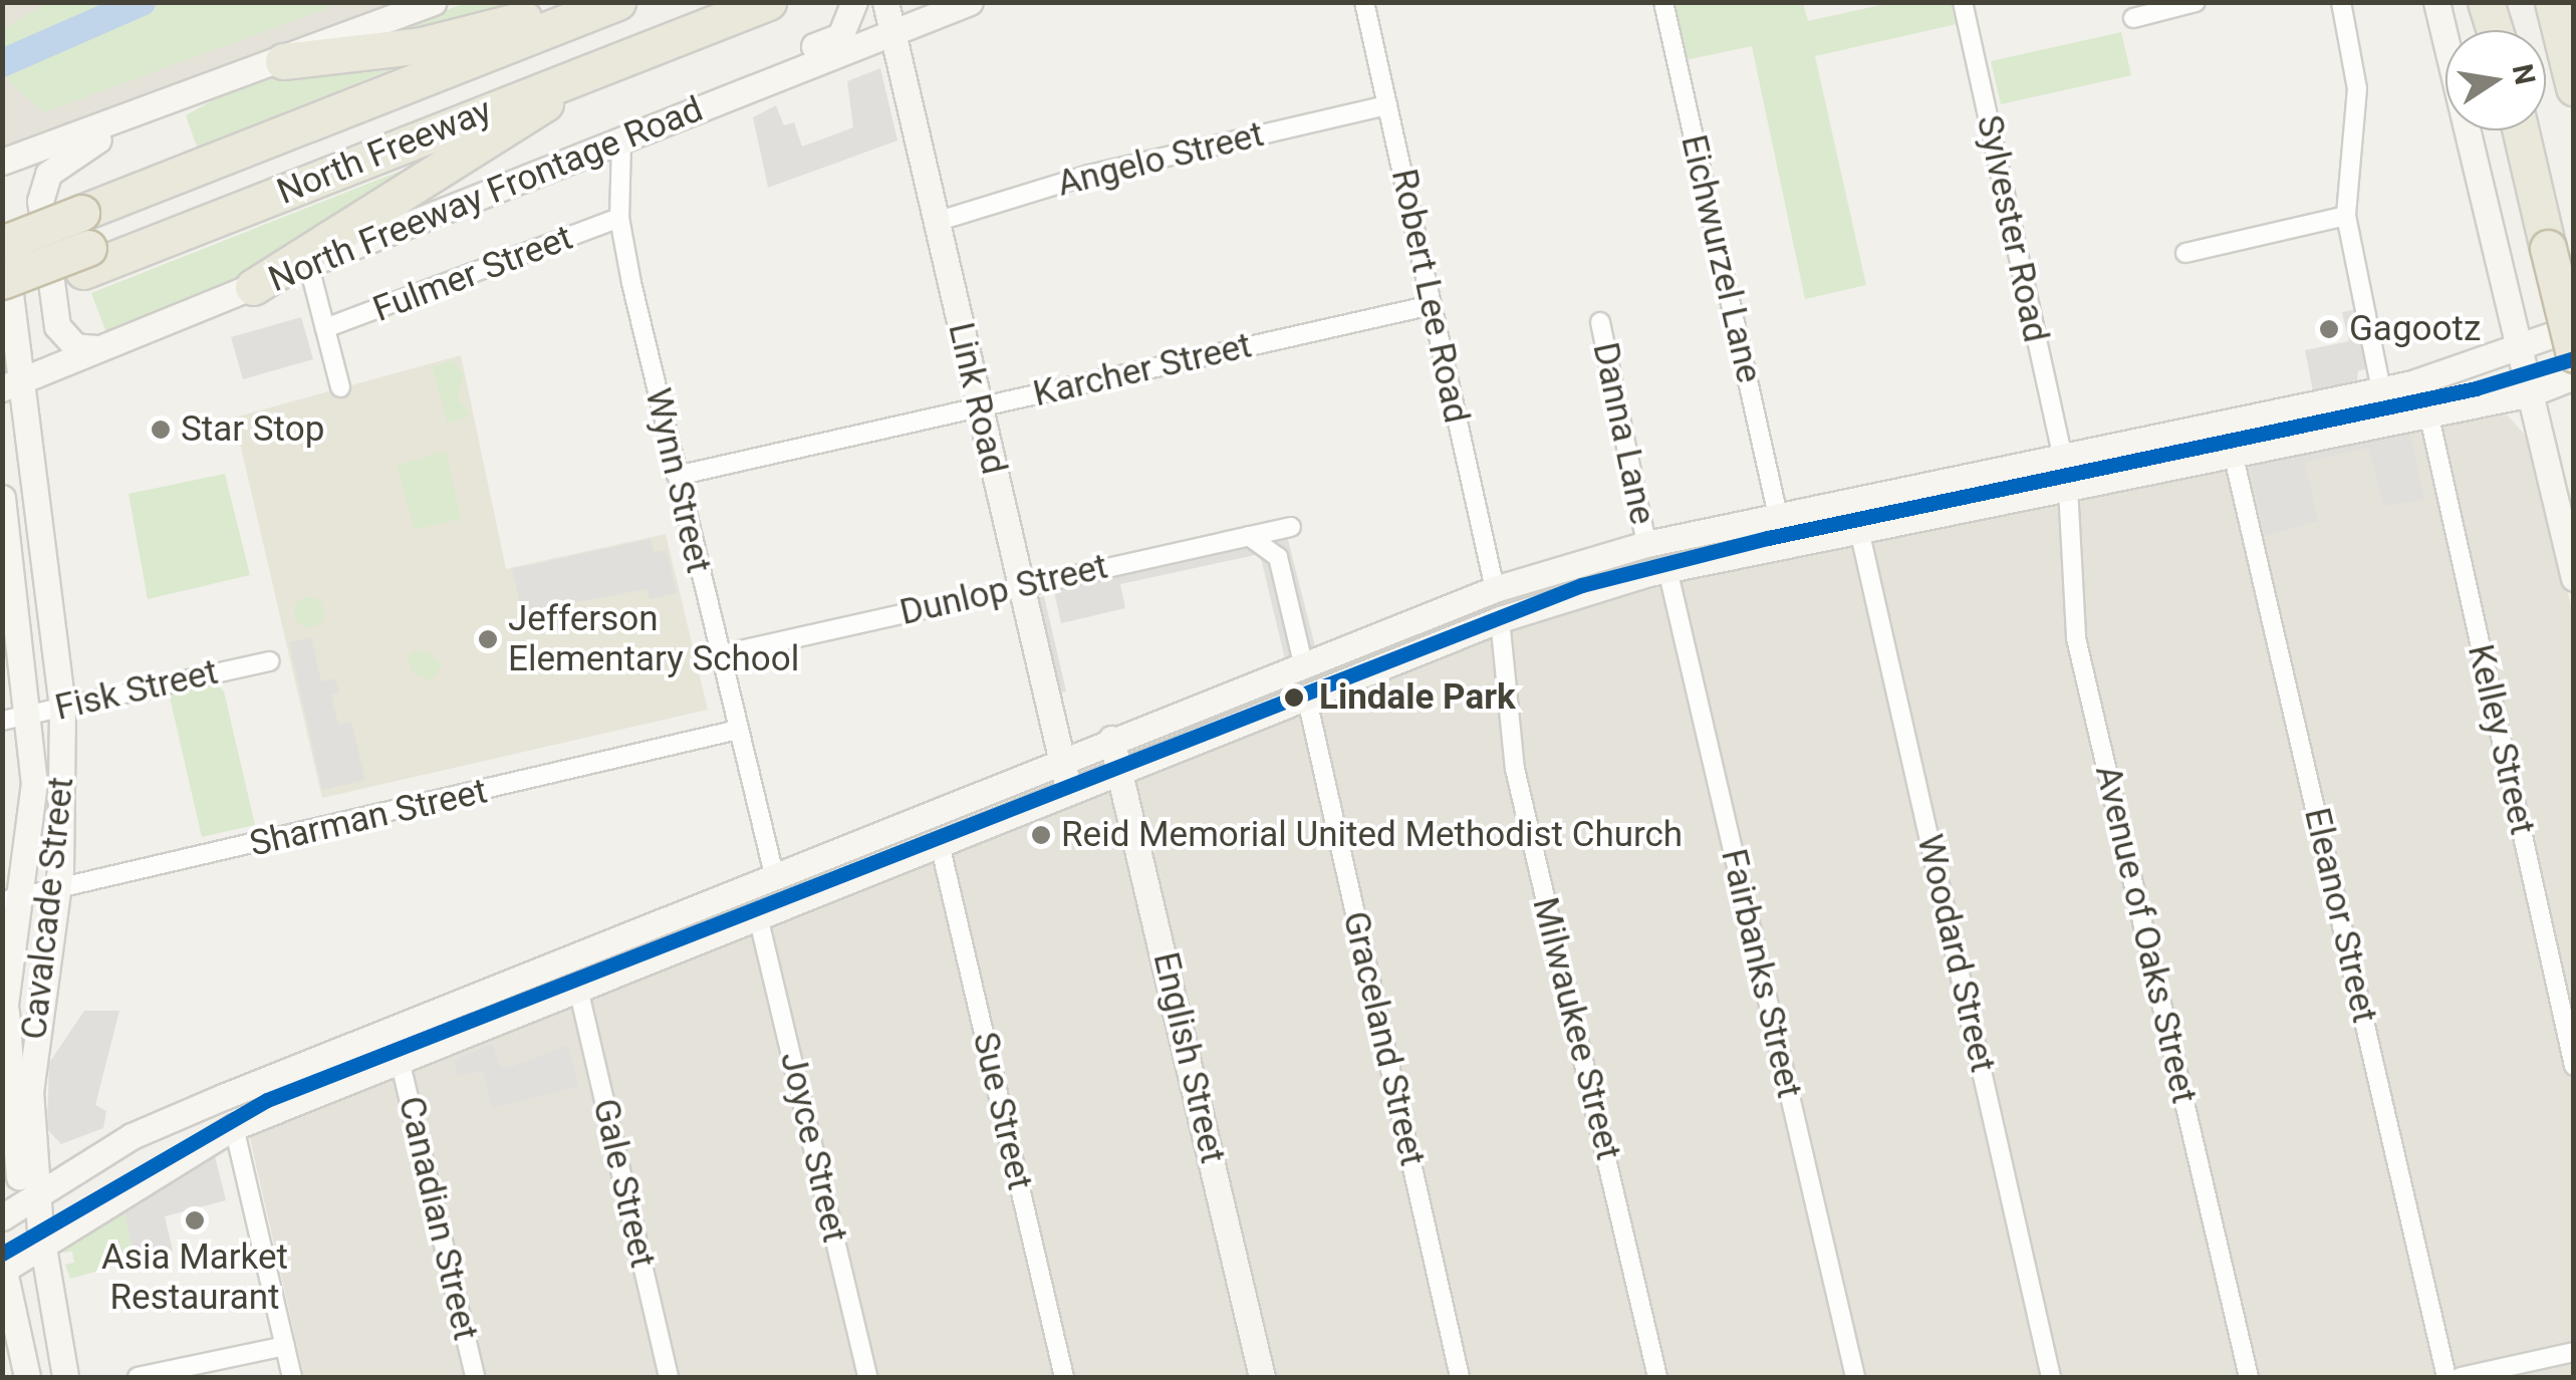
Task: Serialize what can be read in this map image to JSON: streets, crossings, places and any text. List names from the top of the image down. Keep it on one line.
{"streets":{"highway":["North Freeway"],"main road":["North Freeway Frontage Road","Link Road","Cavalcade Street","English Street"],"street":["Angelo Street","Sylvester Road","Eichwurzel Lane","Fulmer Street","Robert Lee Road","Karcher Street","Danna Lane","Wynn Street","Dunlop Street","Fisk Street","Kelley Street","Sharman Street","Eleanor Street","Avenue of Oaks Street","Woodard Street","Fairbanks Street","Milwaukee Street","Graceland Street","Sue Street","Joyce Street","Gale Street","Canadian Street"]},"crossings":[["Angelo Street","Robert Lee Road"],["Angelo Street","Link Road"],["North Freeway Frontage Road","Link Road"],["North Freeway Frontage Road","Wynn Street"],["North Freeway Frontage Road","Cavalcade Street"],["Fulmer Street","Wynn Street"],["Robert Lee Road","Karcher Street"],["Karcher Street","Link Road"],["Karcher Street","Wynn Street"],["Link Road","Dunlop Street"],["Wynn Street","Dunlop Street"],["Wynn Street","Sharman Street"],["Fisk Street","Cavalcade Street"],["Sharman Street","Cavalcade Street"]],"places":["Gagootz","Star Stop","Jefferson Elementary School","Lindale Park","Reid Memorial United Methodist Church","Asia Market Restaurant"],"north":"right"}
